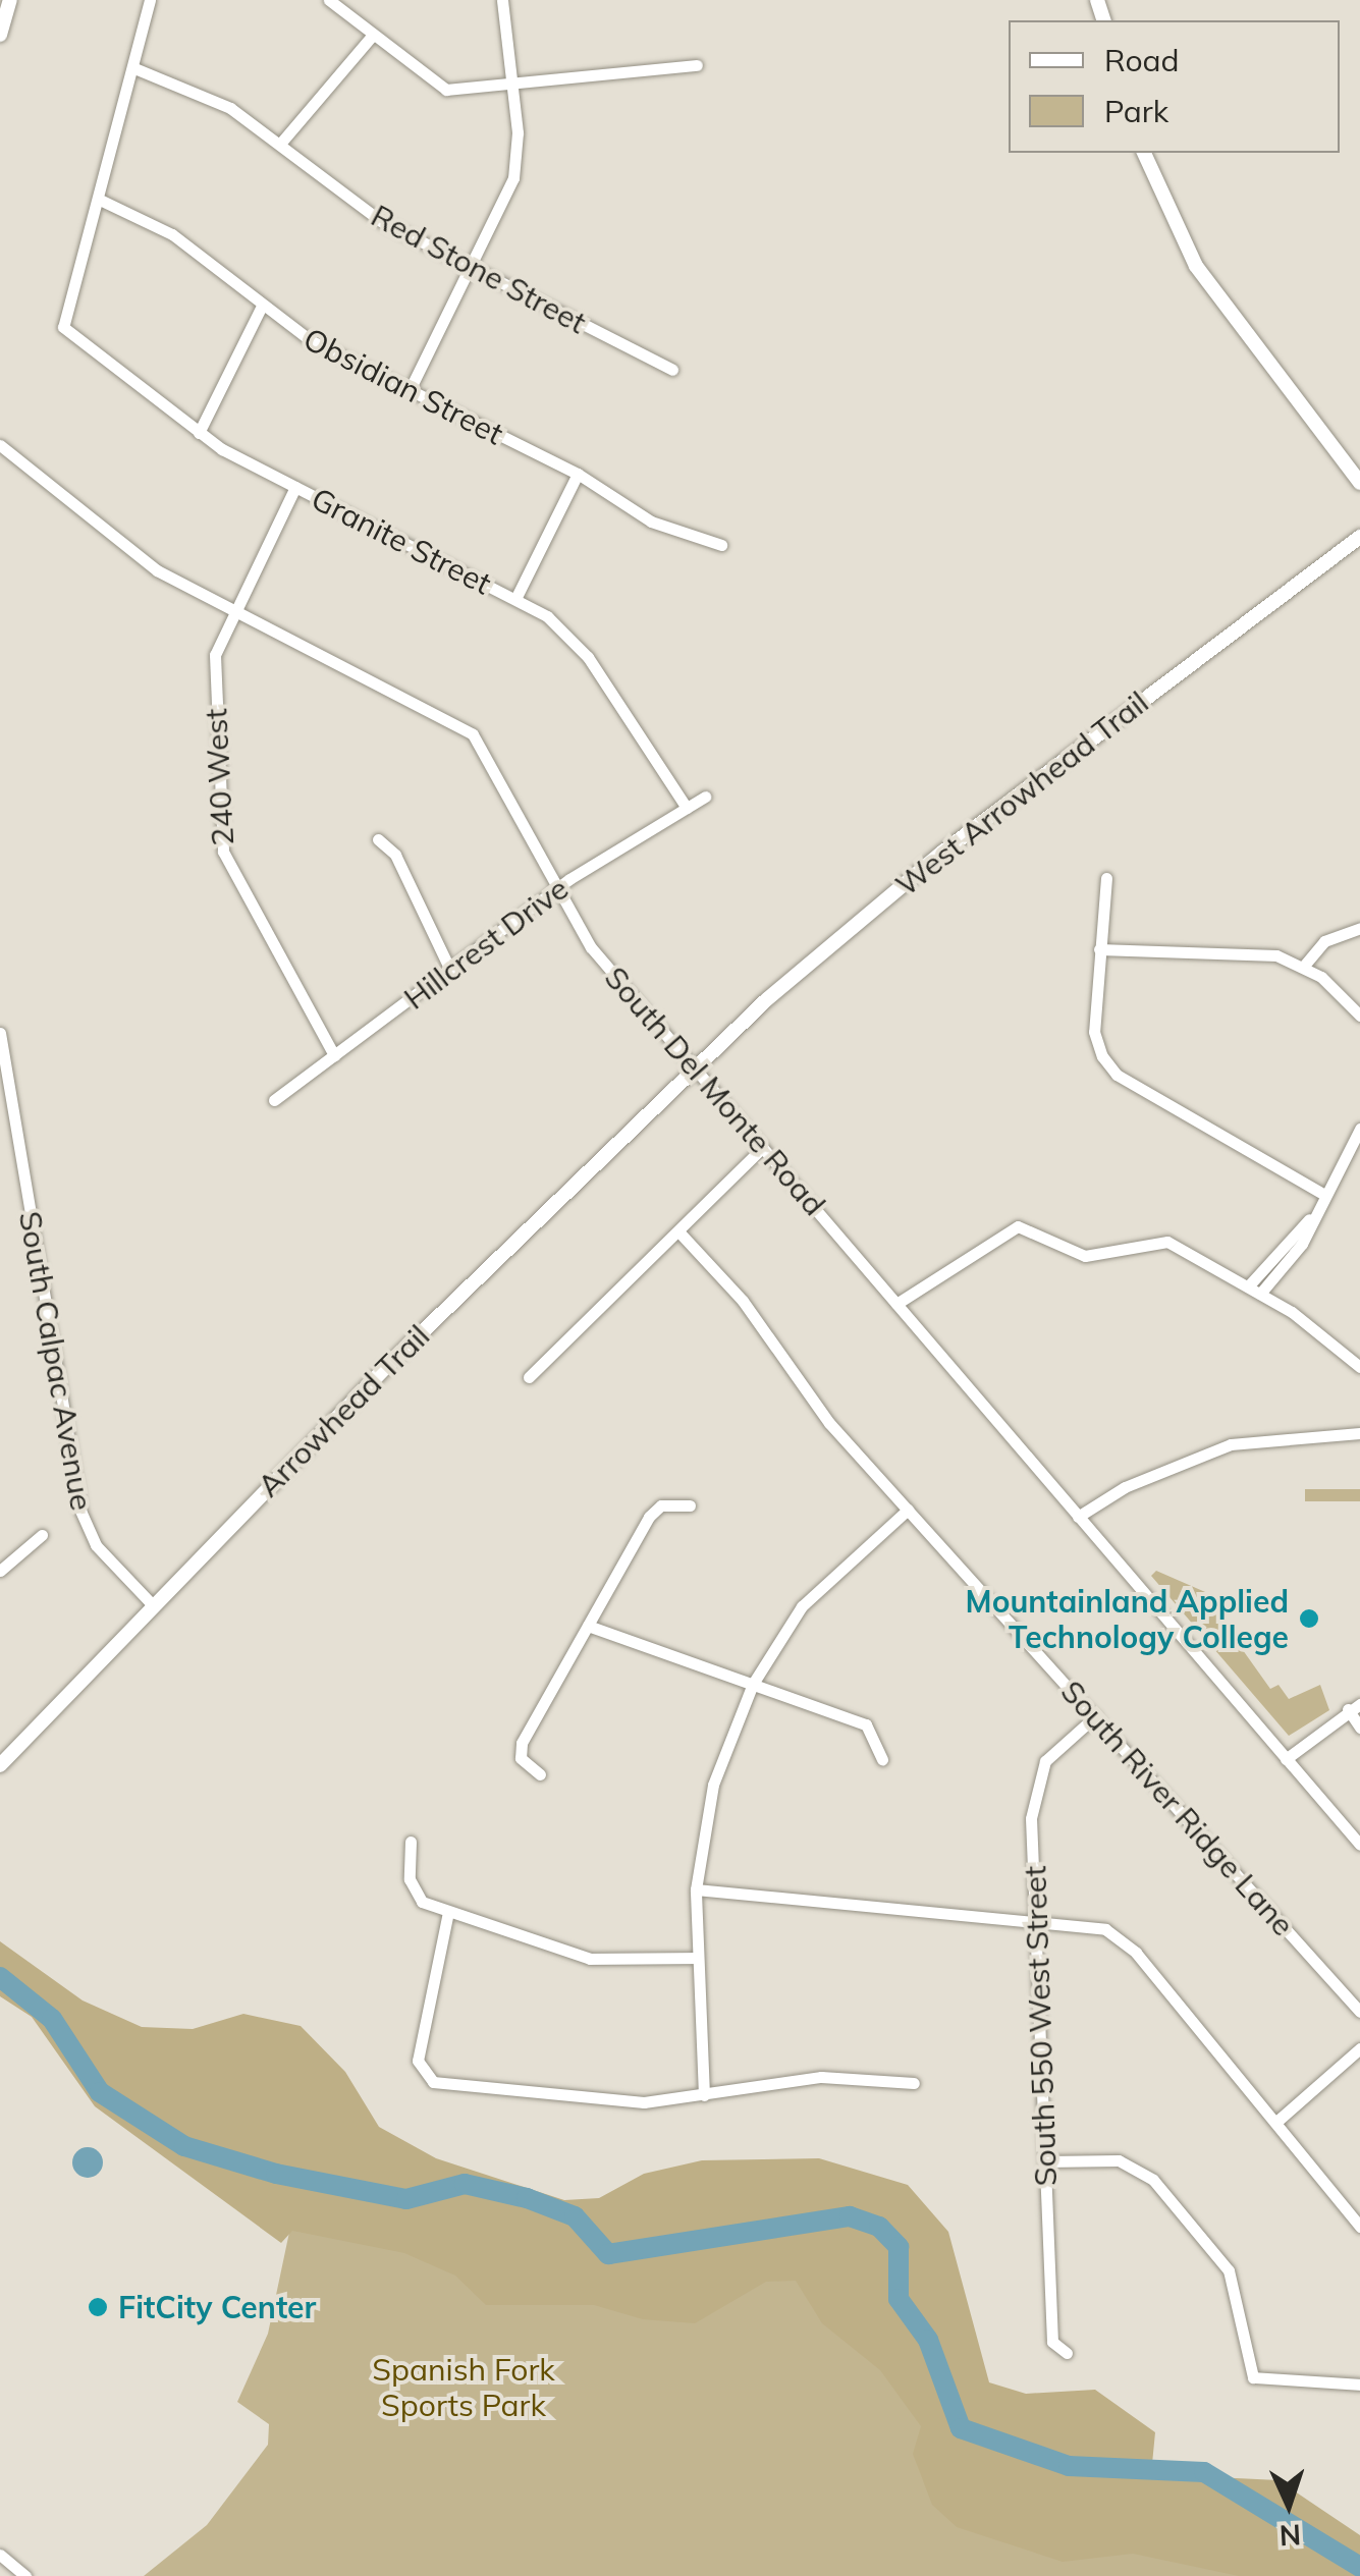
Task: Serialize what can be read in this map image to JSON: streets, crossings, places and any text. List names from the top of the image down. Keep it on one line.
{"streets":{"main road":["West Arrowhead Trail","Arrowhead Trail"],"street":["Red Stone Street","Obsidian Street","Granite Street","240 West","Hillcrest Drive","South Del Monte Road","South Calpac Avenue","South River Ridge Lane","South 550 West Street"]},"crossings":[["Obsidian Street","Granite Street"],["Granite Street","240 West"],["Granite Street","Hillcrest Drive"],["240 West","Hillcrest Drive"],["240 West","South Del Monte Road"],["West Arrowhead Trail","South Del Monte Road"],["West Arrowhead Trail","Arrowhead Trail"],["Hillcrest Drive","South Del Monte Road"],["South Del Monte Road","Arrowhead Trail"],["South Calpac Avenue","Arrowhead Trail"],["South River Ridge Lane","South 550 West Street"]],"parks":["Spanish Fork Sports Park"],"places":["Mountainland Applied Technology College","FitCity Center"],"legend":["Road","Park"],"north":"bottom"}
